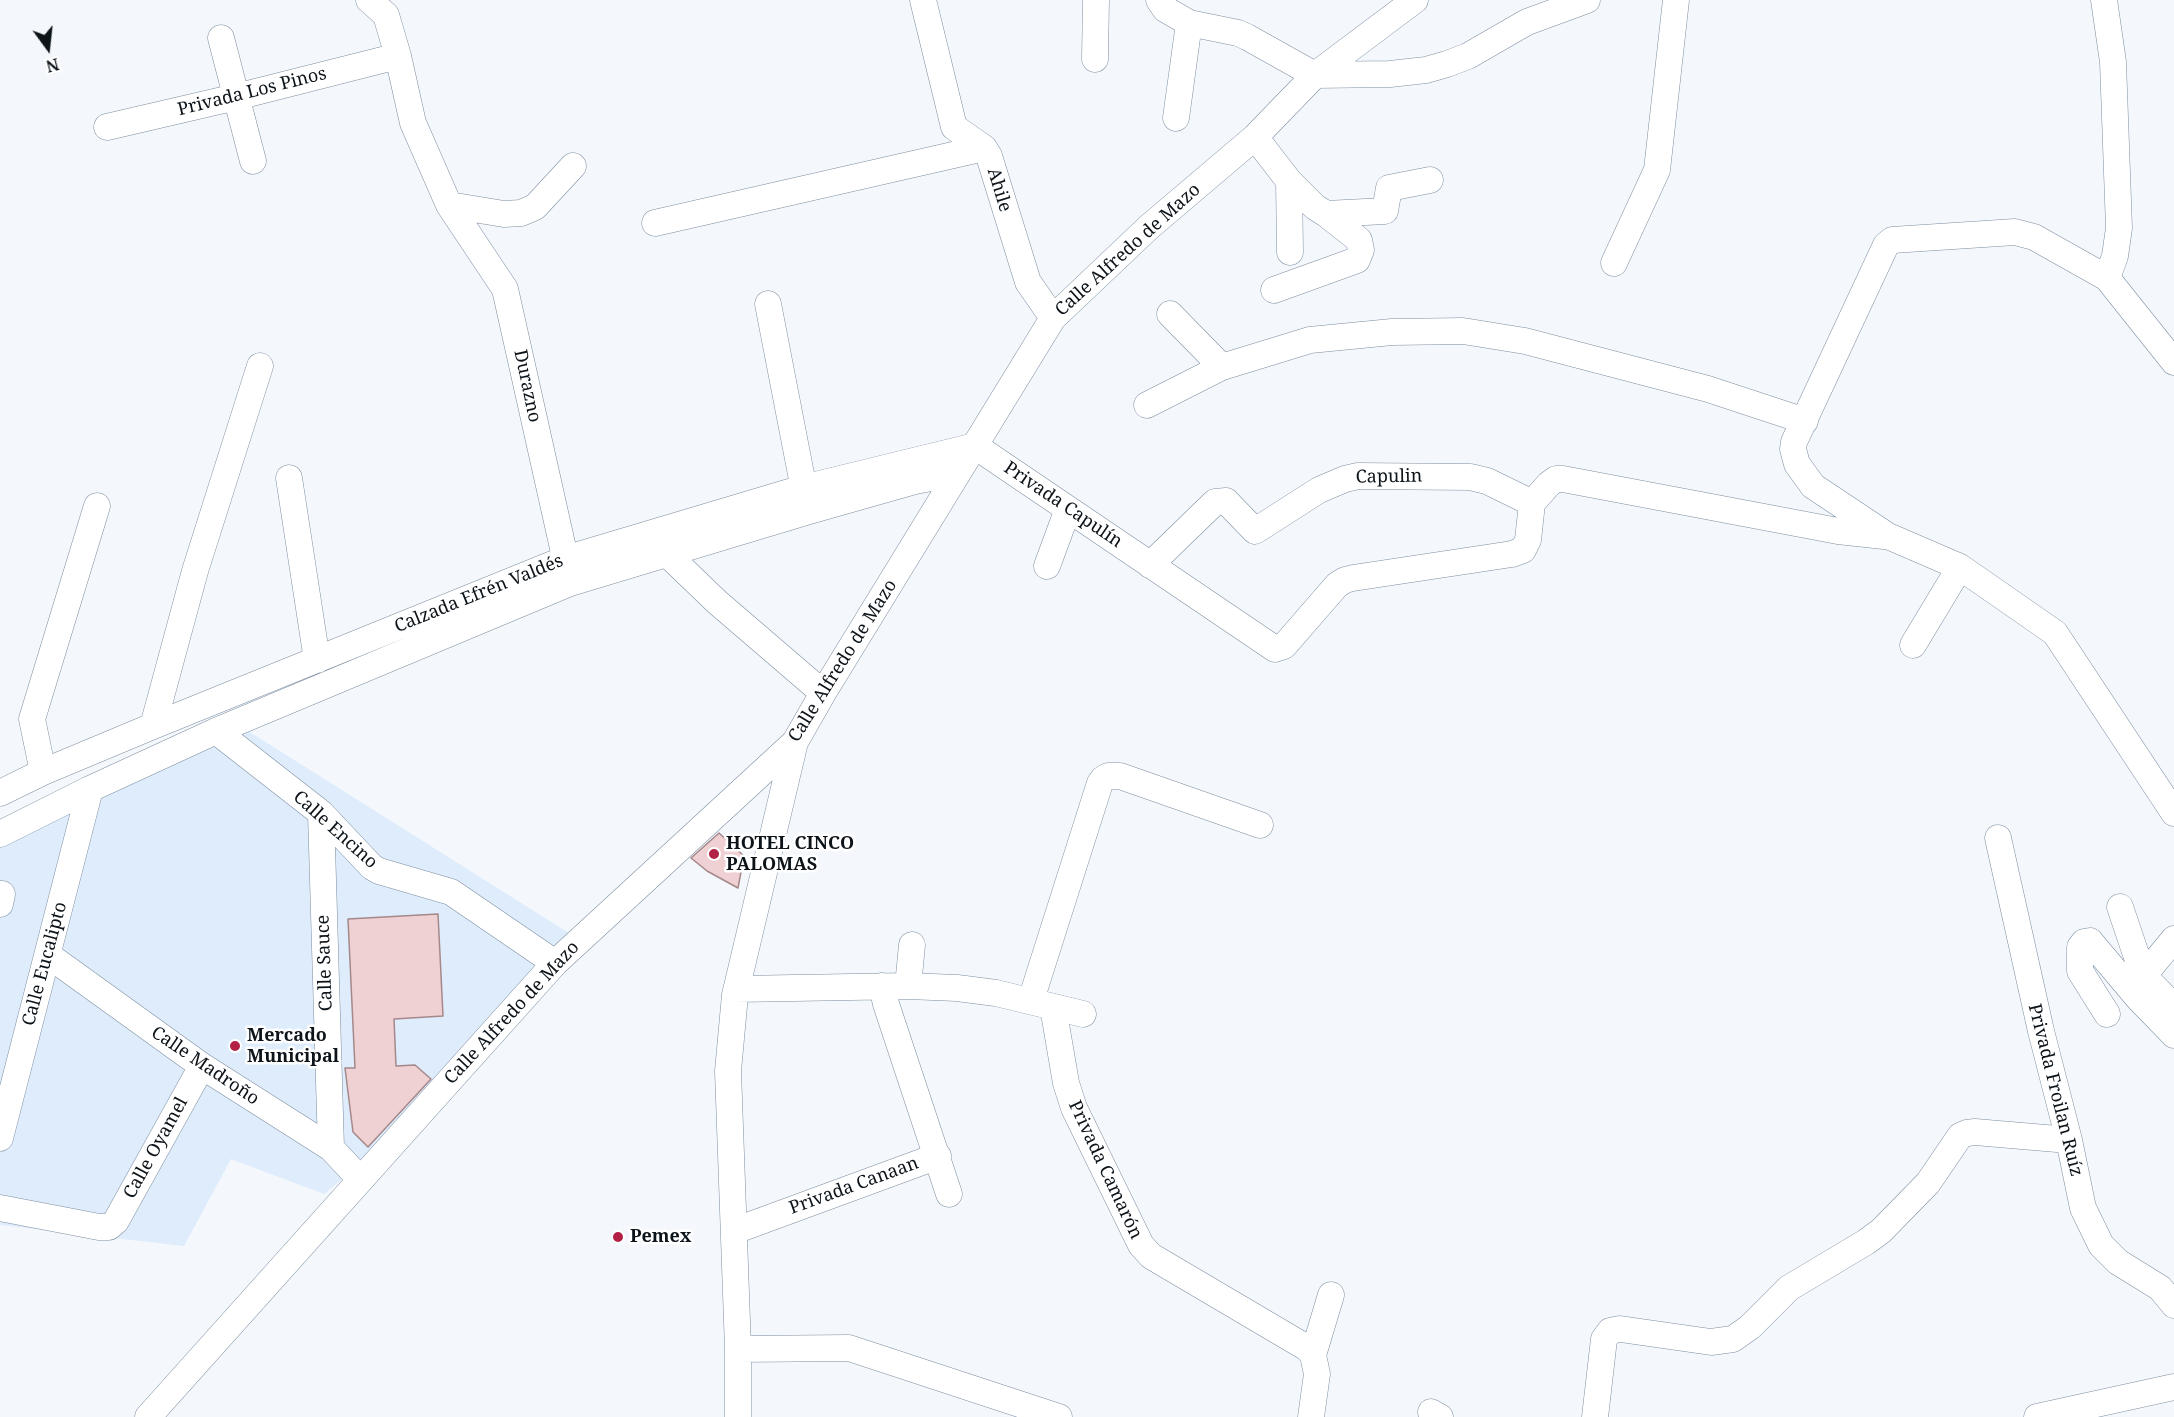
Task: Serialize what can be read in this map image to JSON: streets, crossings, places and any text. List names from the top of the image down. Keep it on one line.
{"streets":{"street":["Privada Los Pinos","Ahile","Calle Alfredo de Mazo","Durazno","Capulin","Privada Capulín","Calzada Efrén Valdés","Calle Encino","Calle Sauce","Calle Eucalipto","Calle Madroño","Privada Froilan Ruíz","Calle Oyamel","Privada Camarón","Privada Canaan"]},"crossings":[["Privada Los Pinos","Durazno"],["Ahile","Calle Alfredo de Mazo"],["Calle Alfredo de Mazo","Privada Capulín"],["Calle Alfredo de Mazo","Calzada Efrén Valdés"],["Calle Alfredo de Mazo","Calle Encino"],["Calle Alfredo de Mazo","Calle Madroño"],["Durazno","Calzada Efrén Valdés"],["Capulin","Privada Capulín"],["Privada Capulín","Calzada Efrén Valdés"],["Calzada Efrén Valdés","Calle Encino"],["Calzada Efrén Valdés","Calle Eucalipto"],["Calle Encino","Calle Sauce"],["Calle Sauce","Calle Madroño"],["Calle Eucalipto","Calle Madroño"],["Calle Madroño","Calle Oyamel"]],"places":["HOTEL CINCO PALOMAS","Mercado Municipal","Pemex"],"north":"bottom"}
